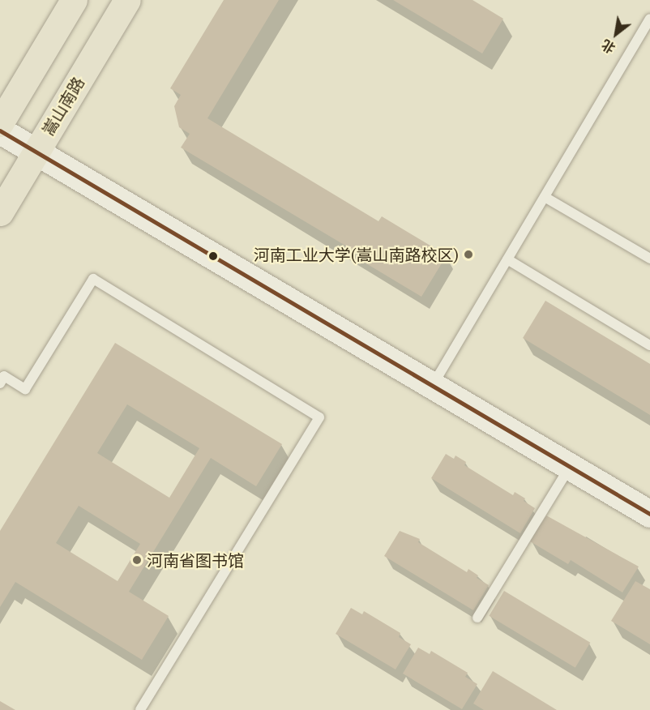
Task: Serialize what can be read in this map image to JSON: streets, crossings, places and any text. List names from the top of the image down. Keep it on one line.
{"streets":{"main road":["嵩山南路"]},"places":["河南工业大学(嵩山南路校区)","河南省图书馆"],"north":"bottom left"}
